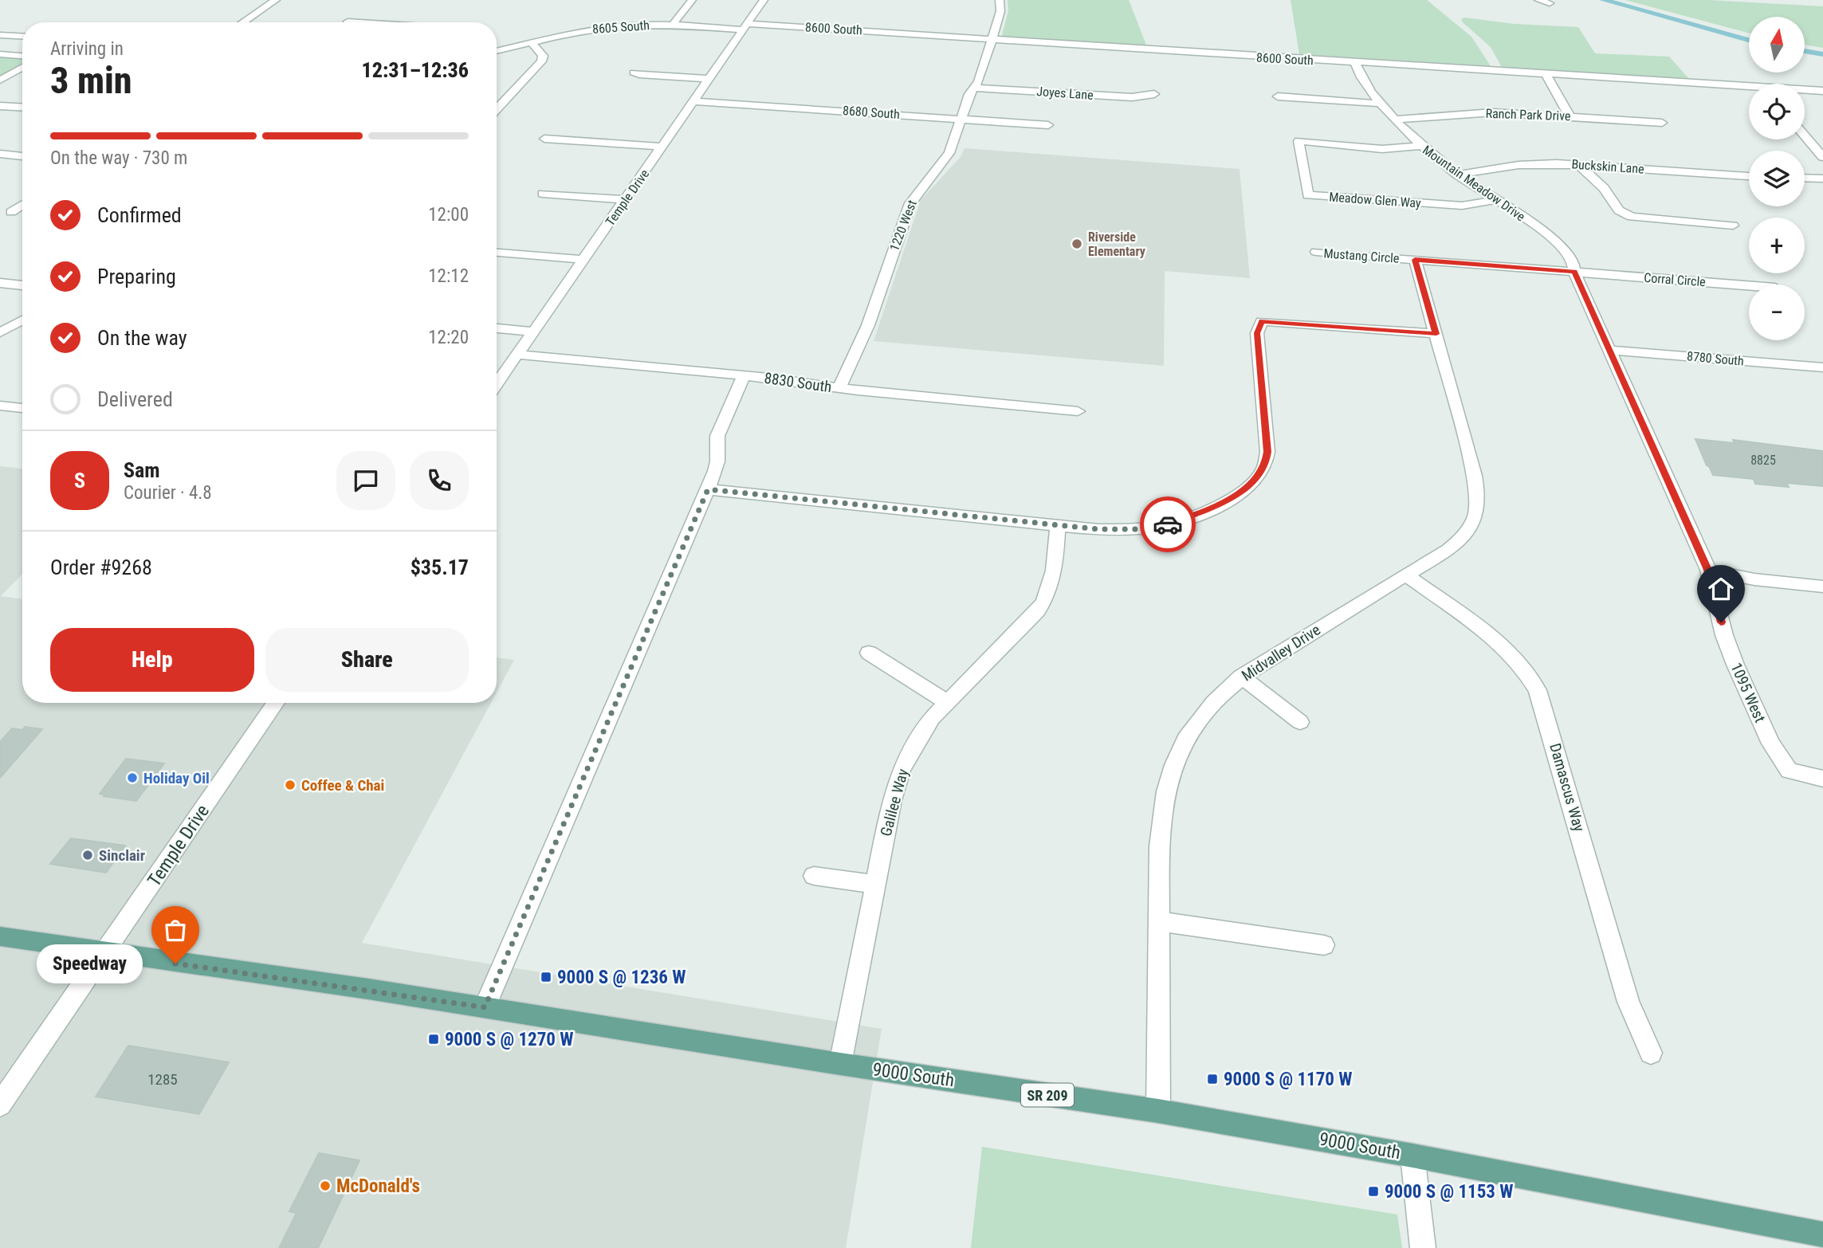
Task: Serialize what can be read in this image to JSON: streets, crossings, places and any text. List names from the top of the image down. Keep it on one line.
{"streets":{"main road":["9000 South","SR 209"],"street":["8605 South","8600 South","Joyes Lane","8680 South","Ranch Park Drive","Buckskin Lane","Mountain Meadow Drive","Temple Drive","Meadow Glen Way","1220 West","Mustang Circle","Corral Circle","8780 South","8830 South","Midvalley Drive","1095 West","Damascus Way","Galilee Way"]},"crossings":[["8605 South","8600 South"],["8605 South","Temple Drive"],["8600 South","Mountain Meadow Drive"],["8600 South","Temple Drive"],["8600 South","1220 West"],["Joyes Lane","1220 West"],["8680 South","Temple Drive"],["8680 South","1220 West"],["Ranch Park Drive","Mountain Meadow Drive"],["Buckskin Lane","Mountain Meadow Drive"],["Mountain Meadow Drive","Meadow Glen Way"],["Mountain Meadow Drive","Mustang Circle"],["Mountain Meadow Drive","Corral Circle"],["Mountain Meadow Drive","1095 West"],["Temple Drive","8830 South"],["Temple Drive","9000 South"],["1220 West","8830 South"],["Mustang Circle","Corral Circle"],["Mustang Circle","Midvalley Drive"],["Mustang Circle","1095 West"],["Corral Circle","1095 West"],["8780 South","1095 West"],["Midvalley Drive","Damascus Way"],["Midvalley Drive","9000 South"],["Galilee Way","9000 South"]],"places":{"other":["Riverside Elementary","Holiday Oil","Coffee & Chai","Sinclair","Speedway","McDonald's"],"transit":["9000 S @ 1236 W","9000 S @ 1270 W","9000 S @ 1170 W","9000 S @ 1153 W"]},"house_numbers":["8825","1285"],"north":"top","page":{"map_buttons":["+","−"],"heading":["3 min","Arriving in","12:31–12:36"],"panel":["Sam","Courier · 4.8","Order #9268","$35.17"],"bar":"On the way · 730 m","list":[["Confirmed","12:00"],["Preparing","12:12"],["On the way","12:20"],"Delivered"],"round":"S","buttons":["Help","Share"],"bubble":"Speedway"}}
